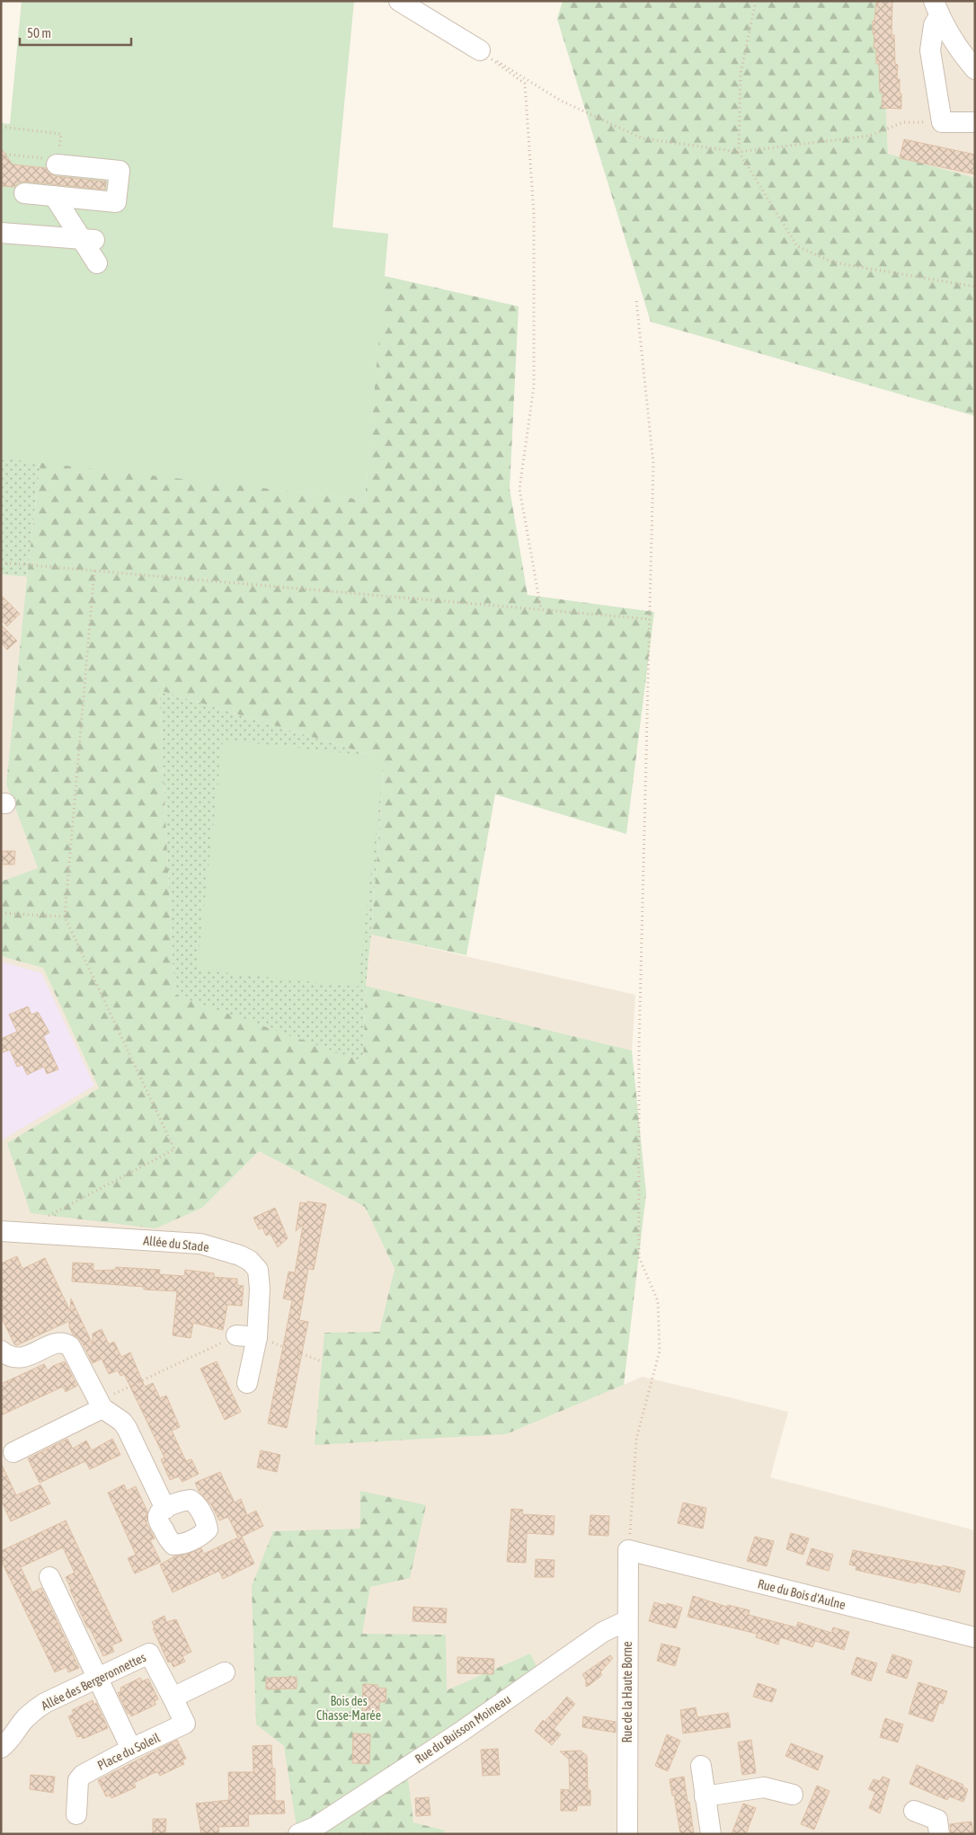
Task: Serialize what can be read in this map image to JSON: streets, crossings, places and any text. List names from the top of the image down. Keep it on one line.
{"streets":{"street":["Allée du Stade","Rue du Bois d'Aulne","Allée des Bergeronnettes","Rue de la Haute Borne","Rue du Buisson Moineau","Place du Soleil"]},"crossings":[["Rue du Bois d'Aulne","Rue de la Haute Borne"],["Allée des Bergeronnettes","Place du Soleil"],["Rue de la Haute Borne","Rue du Buisson Moineau"]],"parks":["Bois des Chasse-Marée"],"scale_bar":"50 m"}
